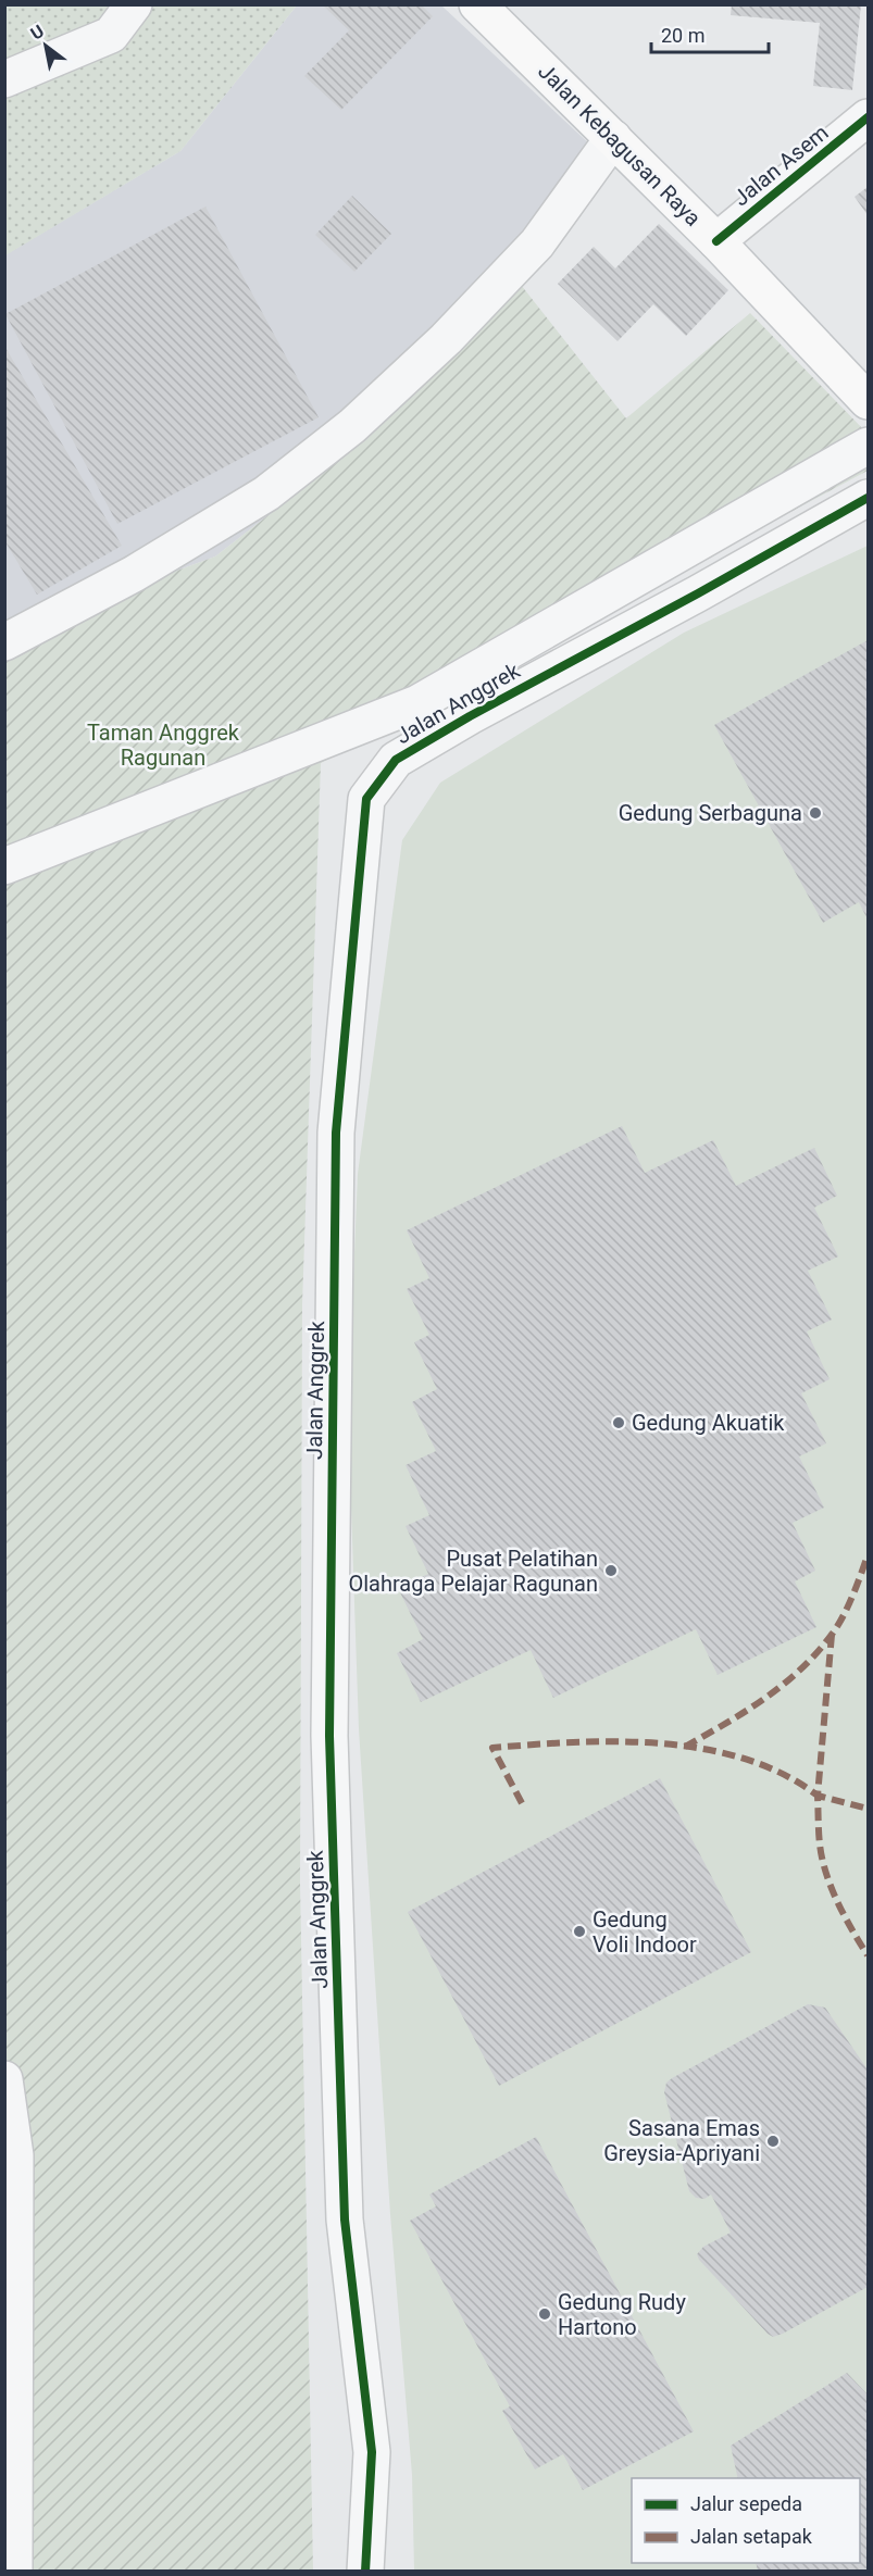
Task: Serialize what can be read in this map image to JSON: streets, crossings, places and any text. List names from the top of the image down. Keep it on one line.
{"streets":{"main road":["Jalan Kebagusan Raya"],"street":["Jalan Asem","Jalan Anggrek"]},"crossings":[["Jalan Kebagusan Raya","Jalan Asem"]],"parks":["Taman Anggrek Ragunan"],"places":["Gedung Serbaguna","Gedung Akuatik","Pusat Pelatihan Olahraga Pelajar Ragunan","Gedung Voli Indoor","Sasana Emas Greysia-Apriyani","Gedung Rudy Hartono"],"legend":["Jalur sepeda","Jalan setapak"],"scale_bar":"20 m","north":"top left"}
